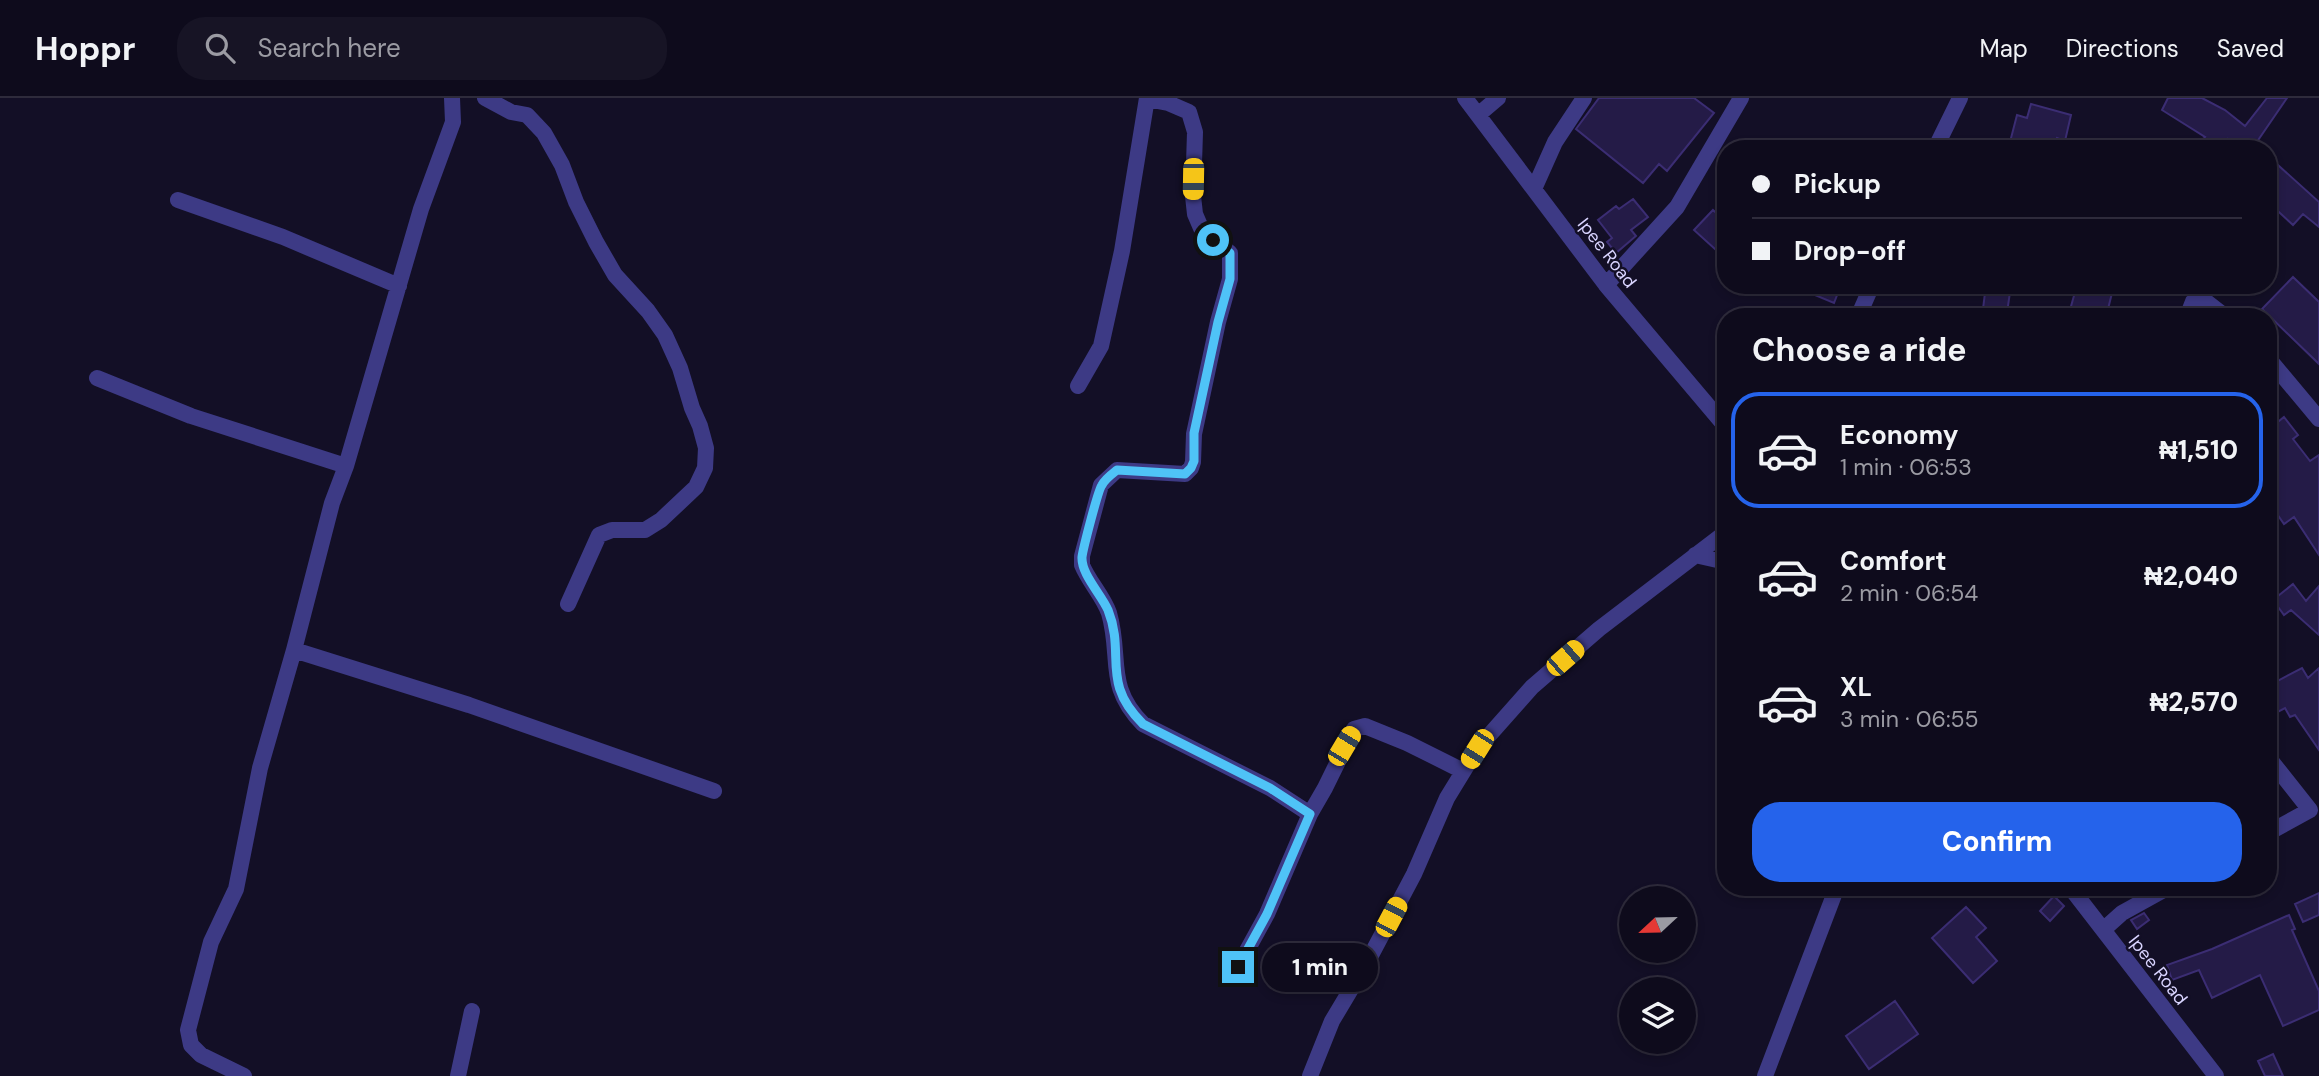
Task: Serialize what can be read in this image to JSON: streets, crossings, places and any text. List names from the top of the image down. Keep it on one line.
{"streets":{"street":["Ipee Road"]},"north":"left","page":{"header":"Hoppr","search":"Search here","nav":["Map","Directions","Saved"],"banner":["Pickup","Drop-off"],"heading":"Choose a ride","list":[{"name":"Economy","note":"1 min · 06:53","value":"₦1,510"},{"name":"Comfort","note":"2 min · 06:54","value":"₦2,040"},{"name":"XL","note":"3 min · 06:55","value":"₦2,570"}],"buttons":"Confirm","bubble":"1 min"}}
